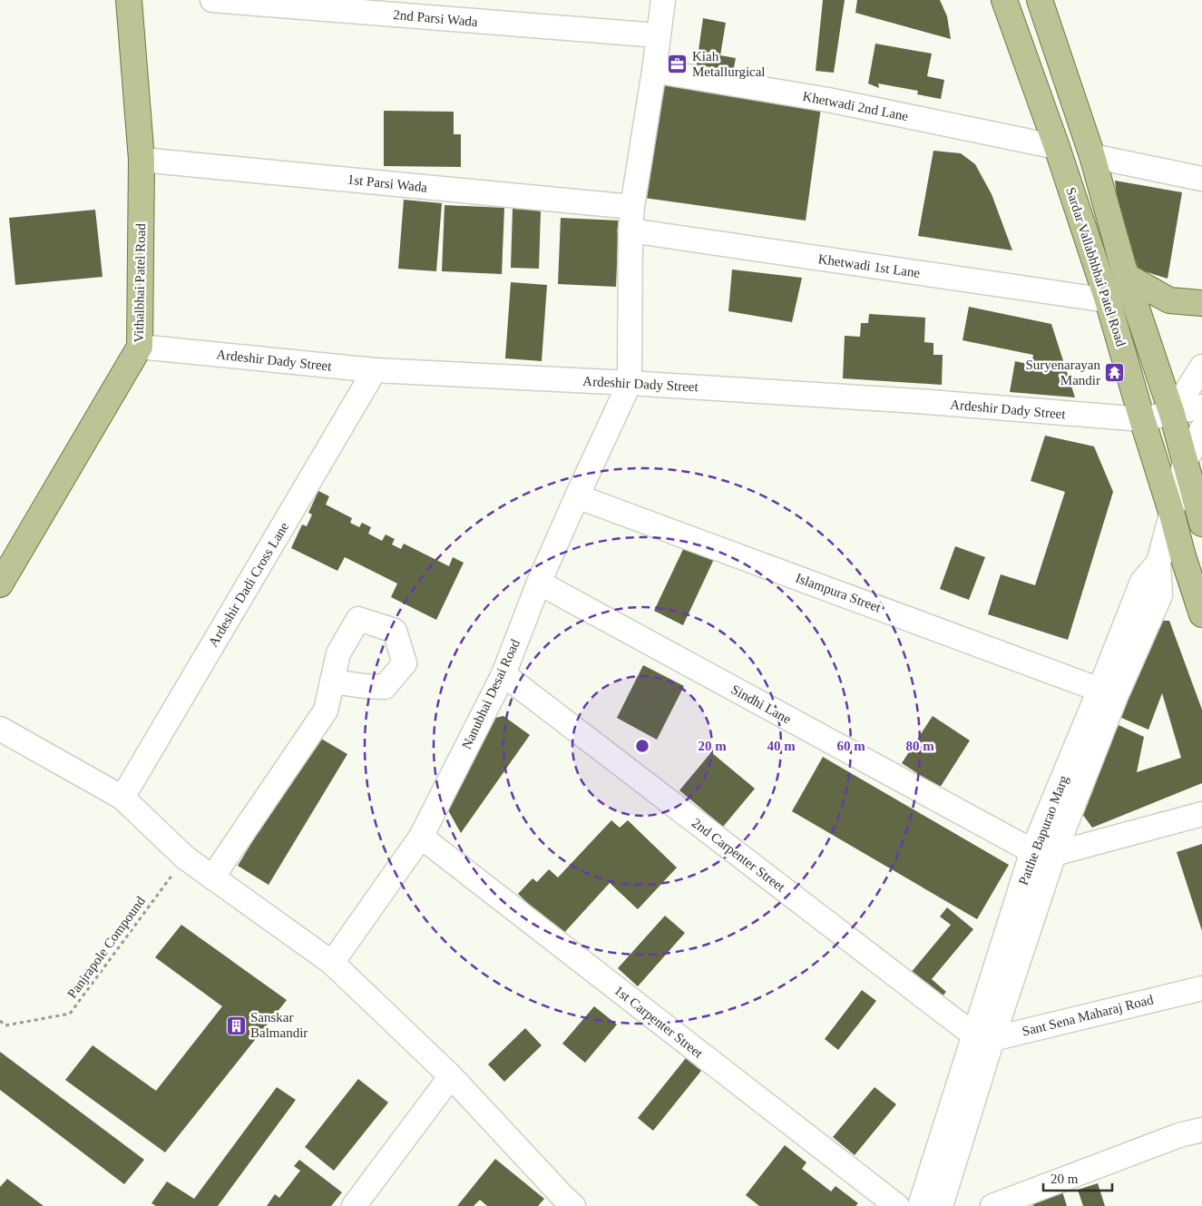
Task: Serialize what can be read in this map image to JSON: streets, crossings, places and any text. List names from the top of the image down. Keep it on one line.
{"streets":{"main road":["Sardar Vallabhbhai Patel Road","Vithalbhai Patel Road"],"street":["2nd Parsi Wada","Khetwadi 2nd Lane","1st Parsi Wada","Khetwadi 1st Lane","Ardeshir Dady Street","Ardeshir Dadi Cross Lane","Islampura Street","Nanubhai Desai Road","Sindhi Lane","Patthe Bapurao Marg","2nd Carpenter Street","Sant Sena Maharaj Road","1st Carpenter Street"],"path":["Panjrapole Compound"]},"crossings":[["Khetwadi 2nd Lane","Sardar Vallabhbhai Patel Road"],["1st Parsi Wada","Vithalbhai Patel Road"],["Khetwadi 1st Lane","Sardar Vallabhbhai Patel Road"],["Sardar Vallabhbhai Patel Road","Ardeshir Dady Street"],["Sardar Vallabhbhai Patel Road","Patthe Bapurao Marg"],["Vithalbhai Patel Road","Ardeshir Dady Street"],["Ardeshir Dady Street","Ardeshir Dadi Cross Lane"],["Ardeshir Dady Street","Nanubhai Desai Road"],["Islampura Street","Nanubhai Desai Road"],["Islampura Street","Patthe Bapurao Marg"],["Nanubhai Desai Road","Sindhi Lane"],["Nanubhai Desai Road","2nd Carpenter Street"],["Nanubhai Desai Road","1st Carpenter Street"],["Sindhi Lane","Patthe Bapurao Marg"],["Patthe Bapurao Marg","2nd Carpenter Street"],["Patthe Bapurao Marg","Sant Sena Maharaj Road"],["2nd Carpenter Street","Sant Sena Maharaj Road"]],"places":{"office":["Kiah Metallurgical"],"temple":["Suryenarayan Mandir"],"building":["Sanskar Balmandir"]},"scale_bar":"20 m","rings":["20 m","40 m","60 m","80 m"]}
